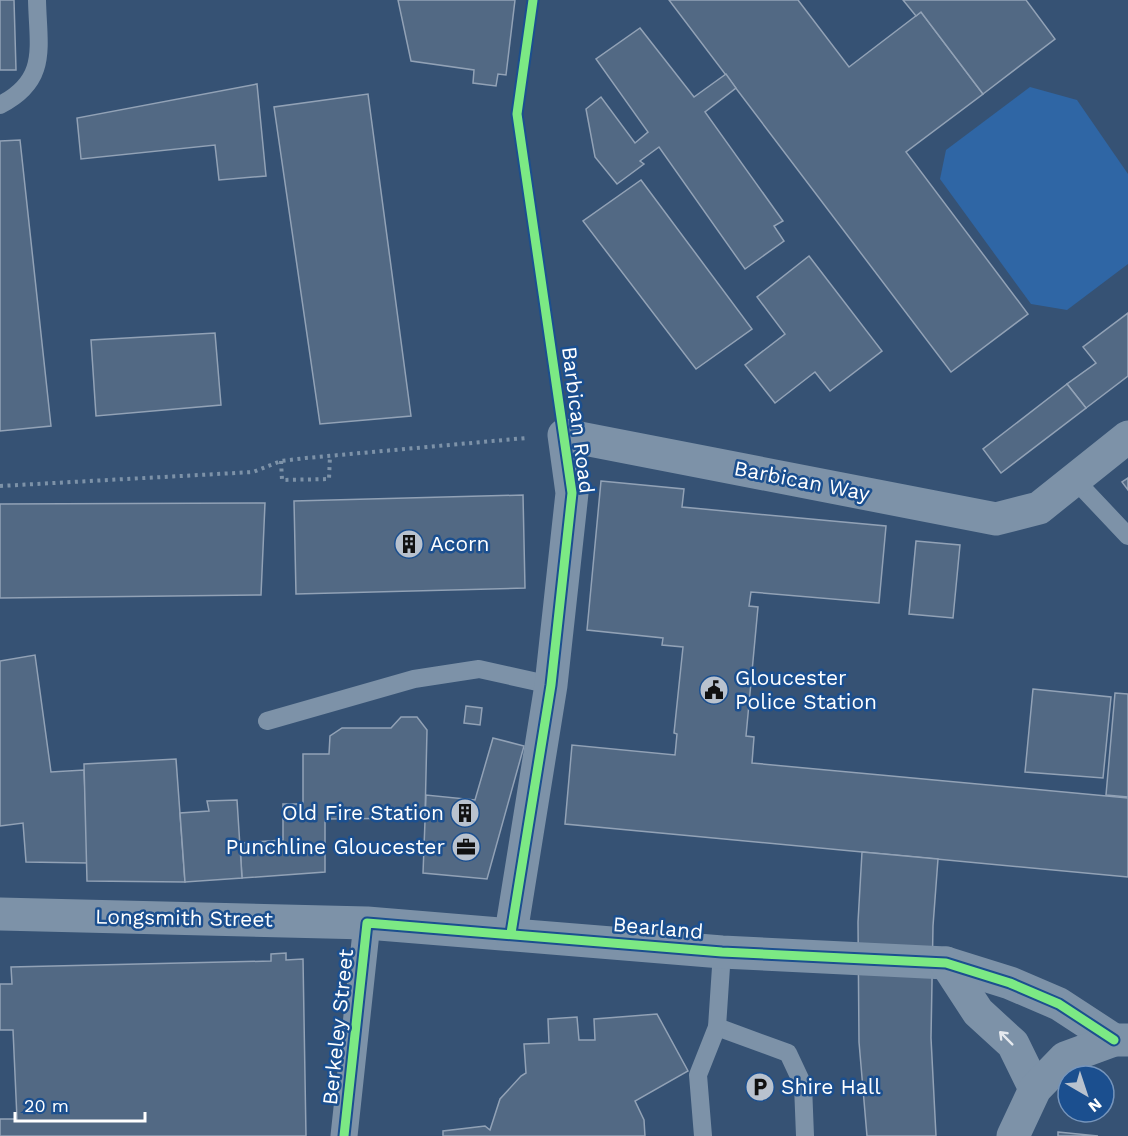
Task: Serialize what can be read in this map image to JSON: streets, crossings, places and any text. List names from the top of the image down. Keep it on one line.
{"streets":{"street":["Barbican Road","Barbican Way","Longsmith Street","Bearland","Berkeley Street"]},"crossings":[["Barbican Road","Barbican Way"],["Barbican Road","Bearland"],["Longsmith Street","Bearland"],["Longsmith Street","Berkeley Street"],["Bearland","Berkeley Street"]],"places":{"building":["Acorn","Old Fire Station"],"public building":["Gloucester Police Station"],"office":["Punchline Gloucester"],"parking":["Shire Hall"]},"scale_bar":"20 m","north":"bottom right"}
